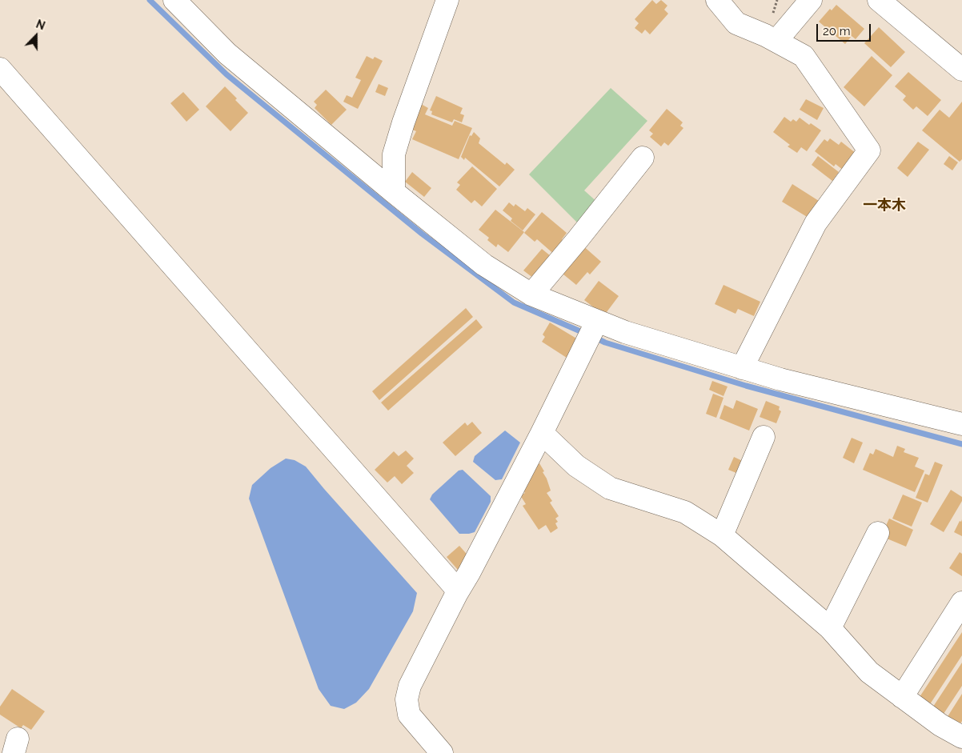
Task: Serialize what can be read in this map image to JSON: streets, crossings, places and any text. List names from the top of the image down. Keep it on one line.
{"districts":["一本木"],"scale_bar":"20 m","north":"top"}
